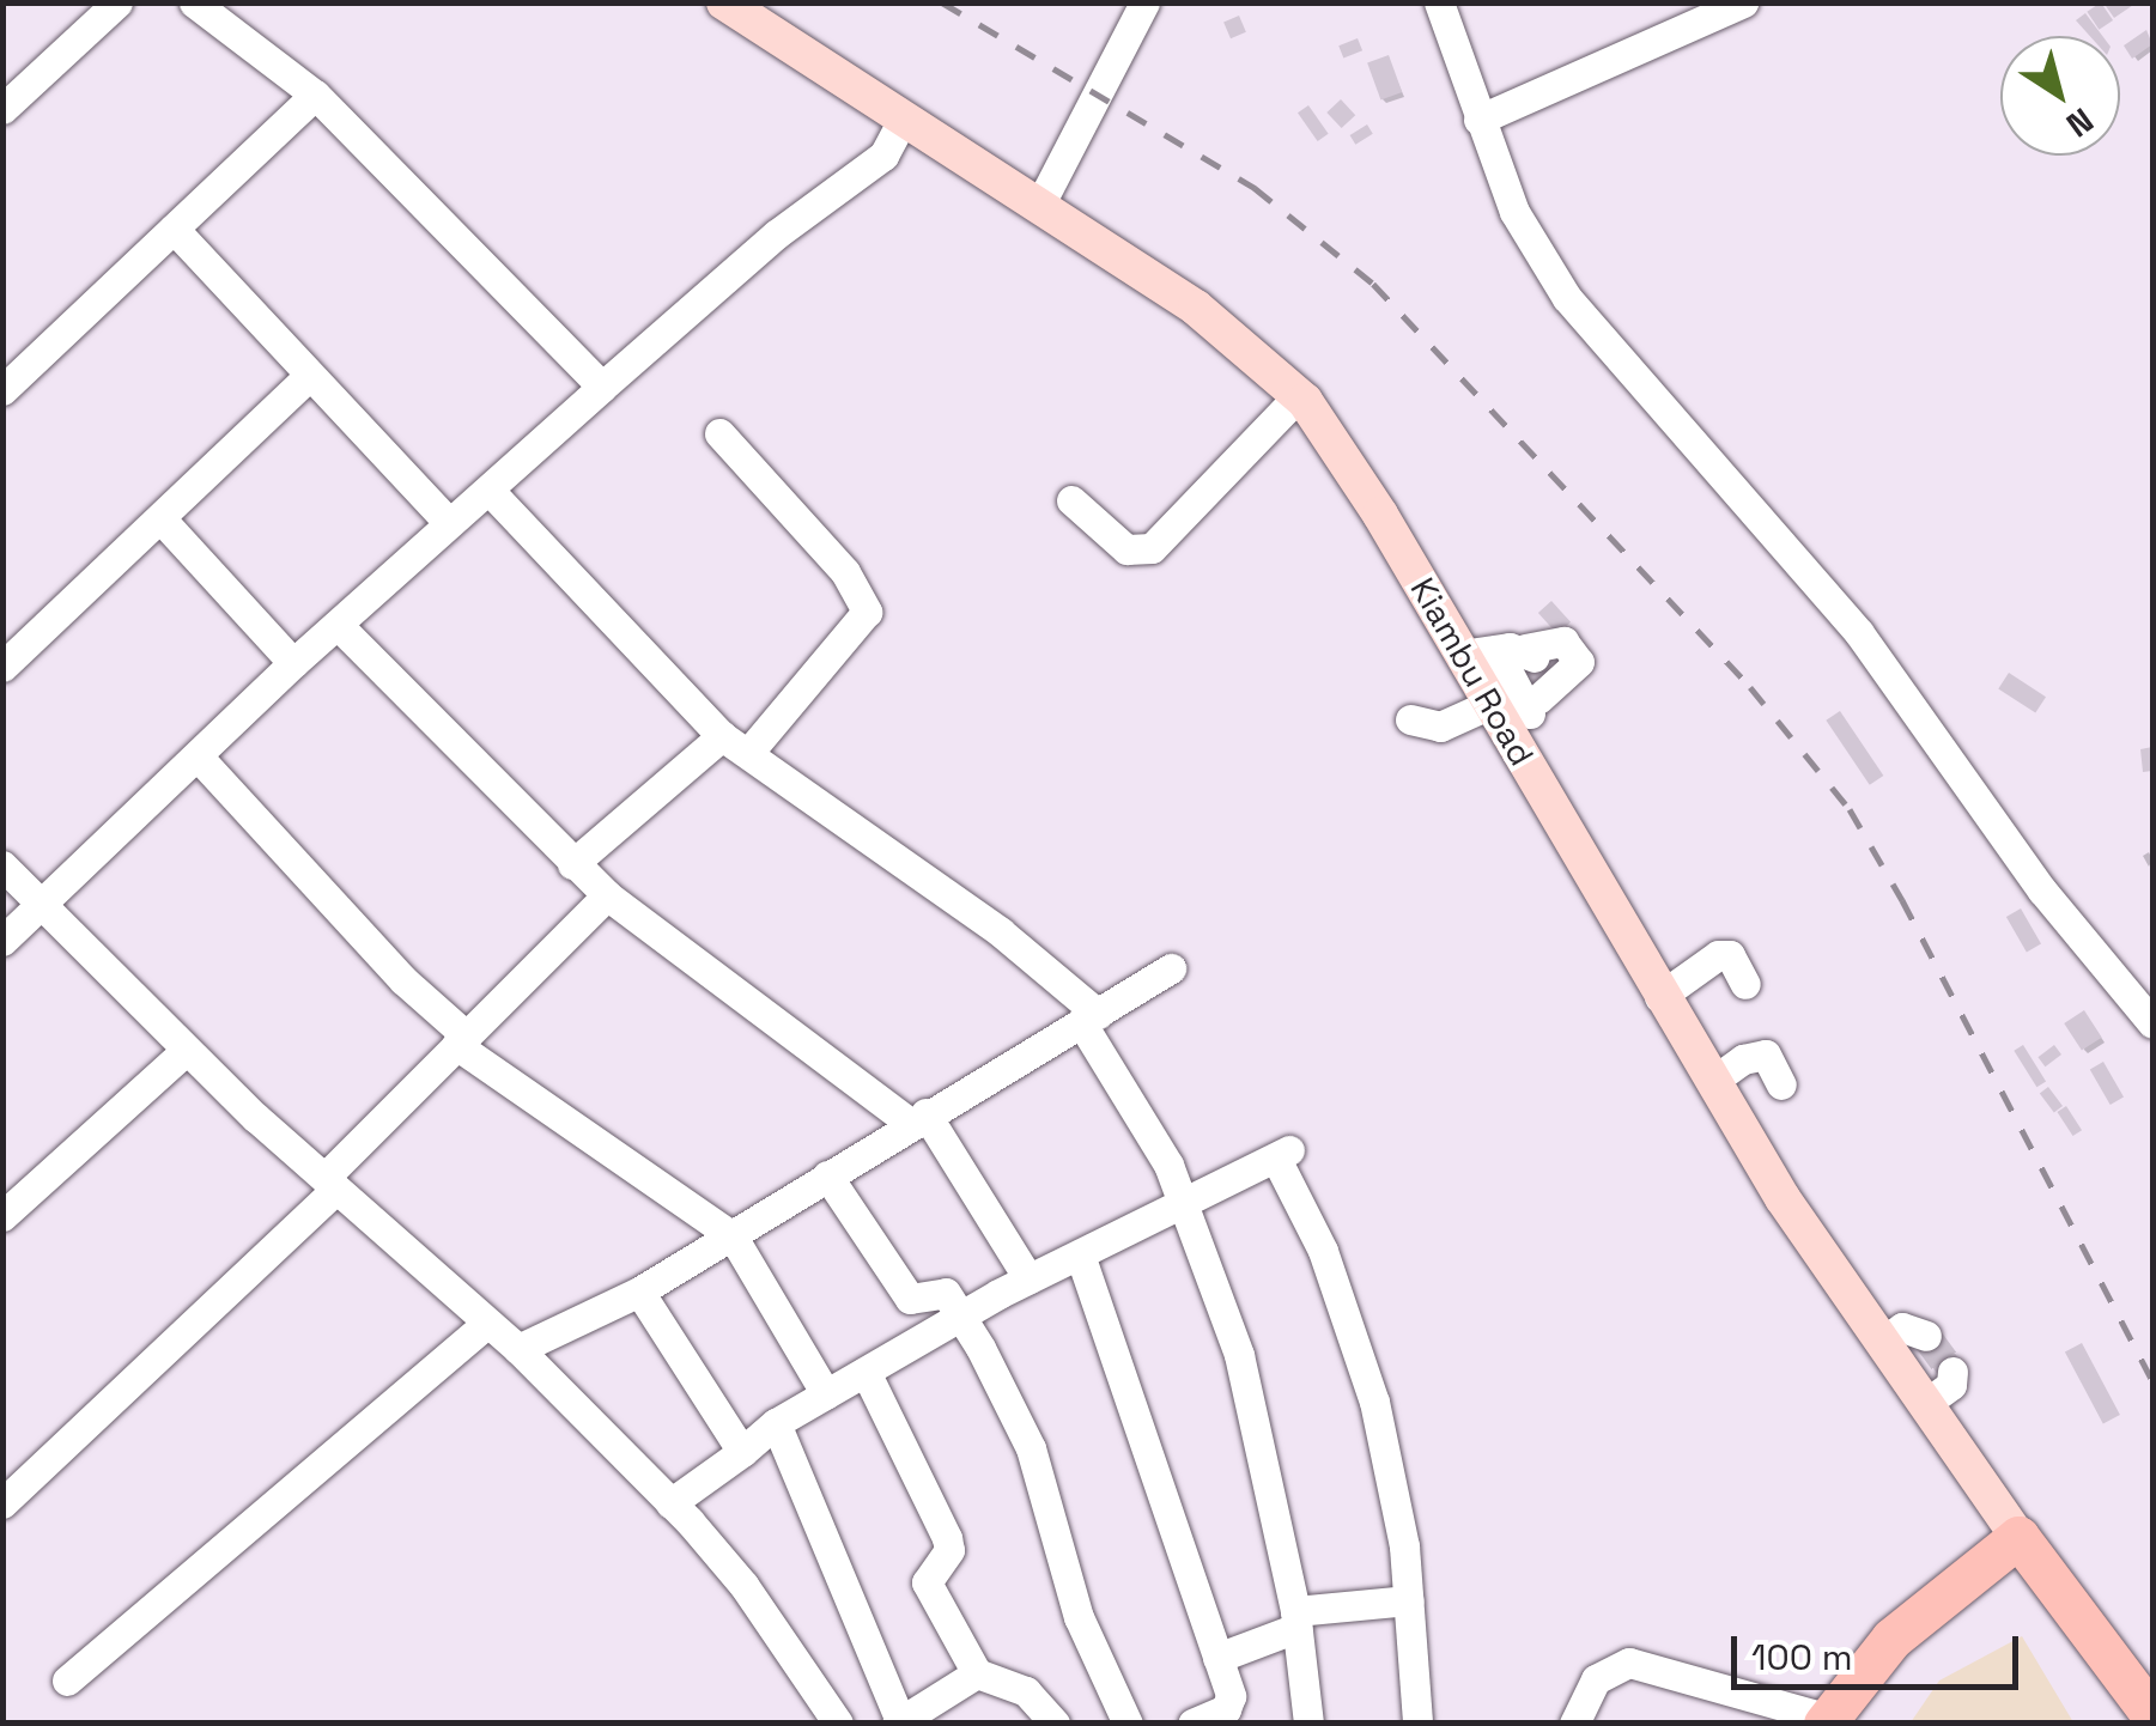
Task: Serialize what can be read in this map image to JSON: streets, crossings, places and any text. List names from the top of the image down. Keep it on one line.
{"streets":{"main road":["Kiambu Road"]},"scale_bar":"100 m","north":"bottom right"}
